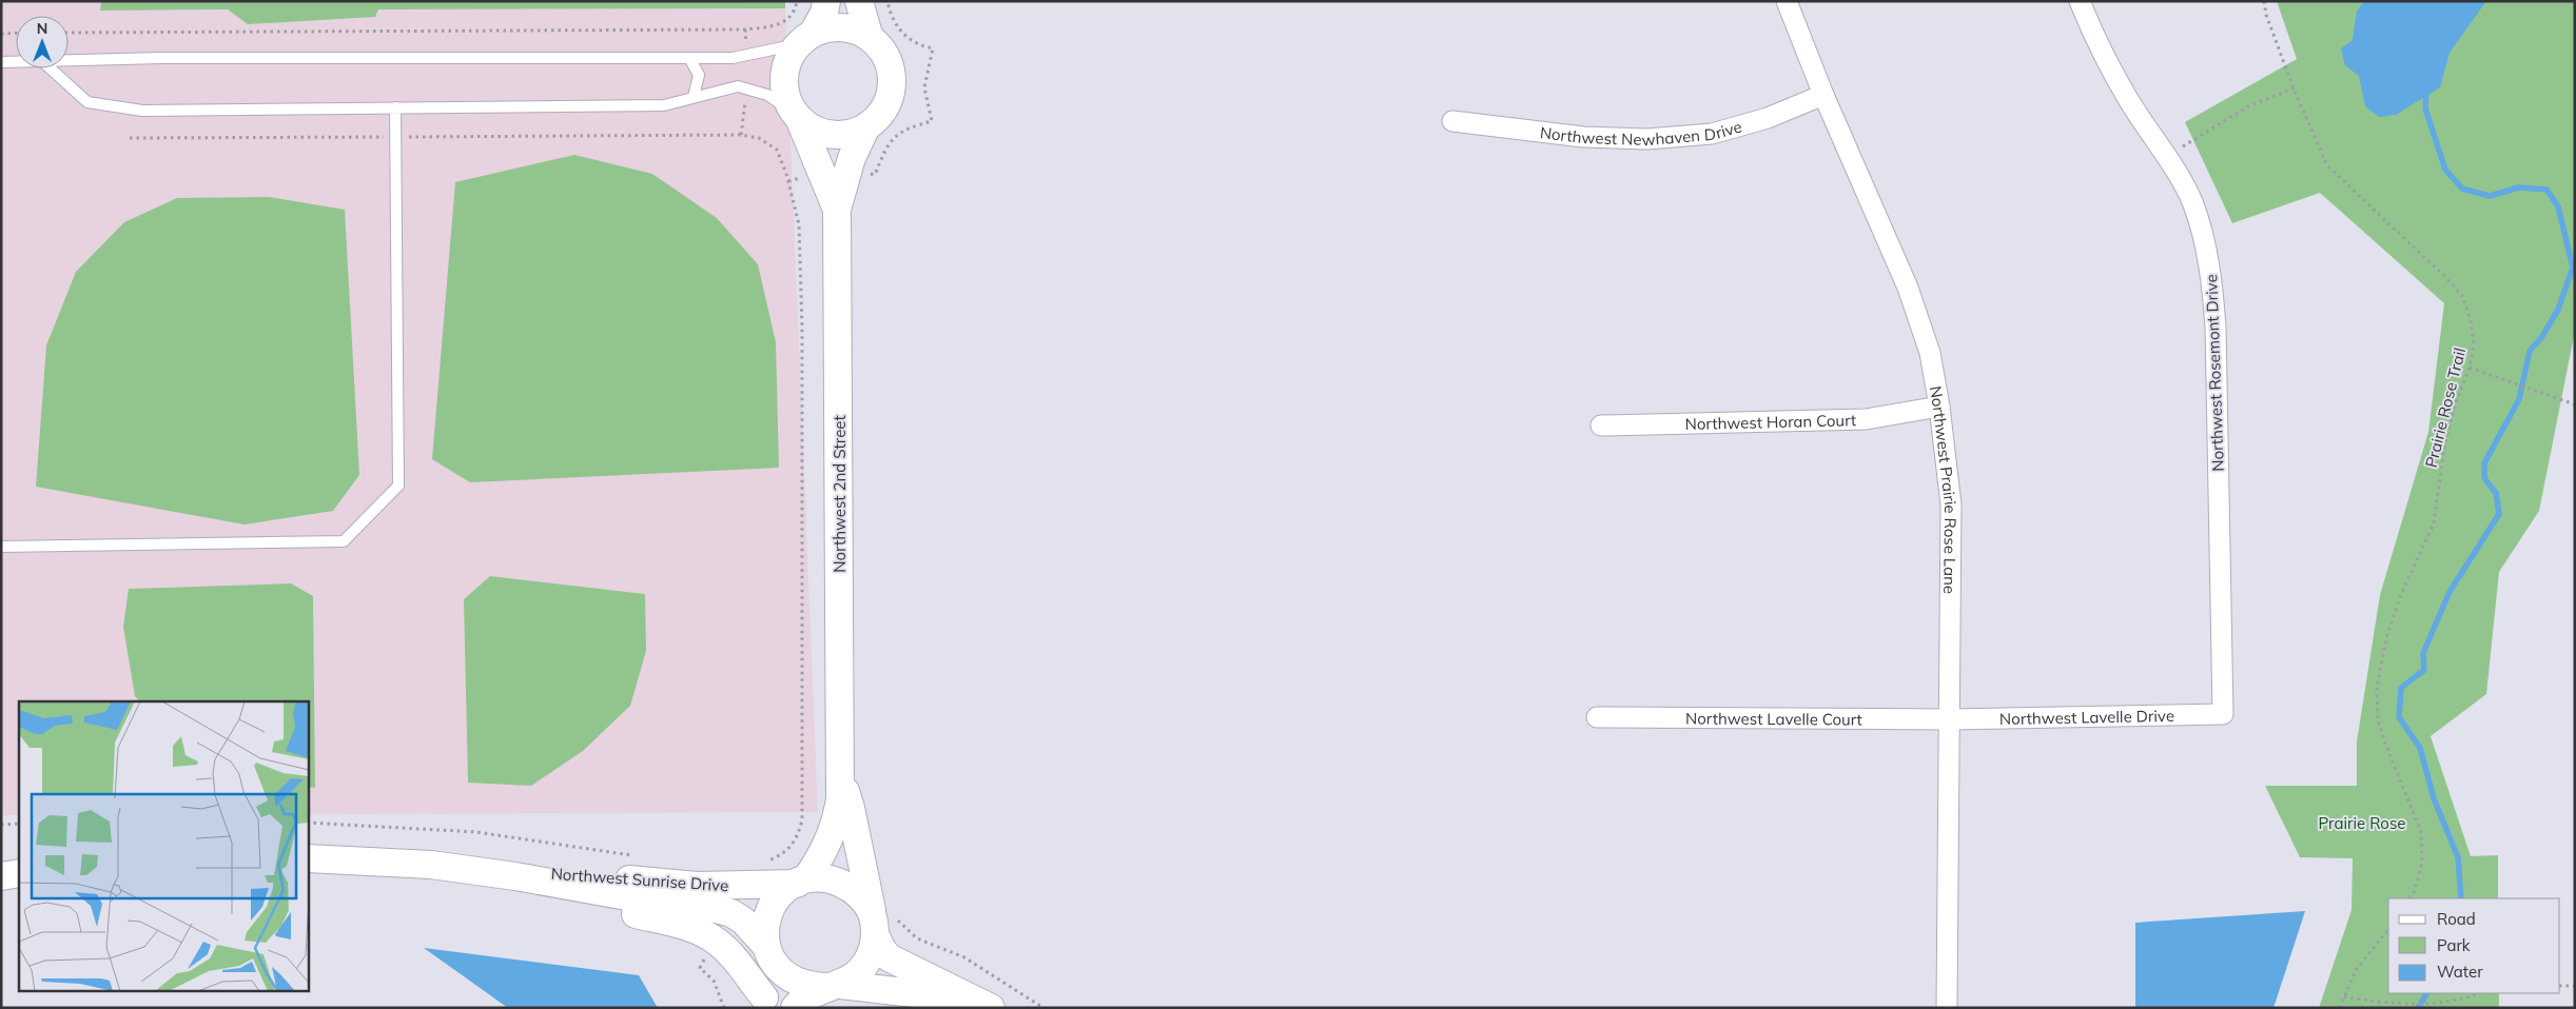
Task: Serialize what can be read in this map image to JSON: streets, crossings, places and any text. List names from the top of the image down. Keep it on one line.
{"streets":{"street":["Northwest Newhaven Drive","Northwest Rosemont Drive","Northwest Horan Court","Northwest Prairie Rose Lane","Northwest 2nd Street","Northwest Lavelle Drive","Northwest Lavelle Court","Northwest Sunrise Drive"],"path":["Prairie Rose Trail"]},"crossings":[["Northwest Newhaven Drive","Northwest Prairie Rose Lane"],["Northwest Rosemont Drive","Northwest Lavelle Drive"],["Northwest Horan Court","Northwest Prairie Rose Lane"],["Northwest Prairie Rose Lane","Northwest Lavelle Drive"],["Northwest Prairie Rose Lane","Northwest Lavelle Court"],["Northwest 2nd Street","Northwest Sunrise Drive"],["Northwest Lavelle Drive","Northwest Lavelle Court"]],"parks":["Prairie Rose"],"legend":["Road","Park","Water"],"north":"top"}
